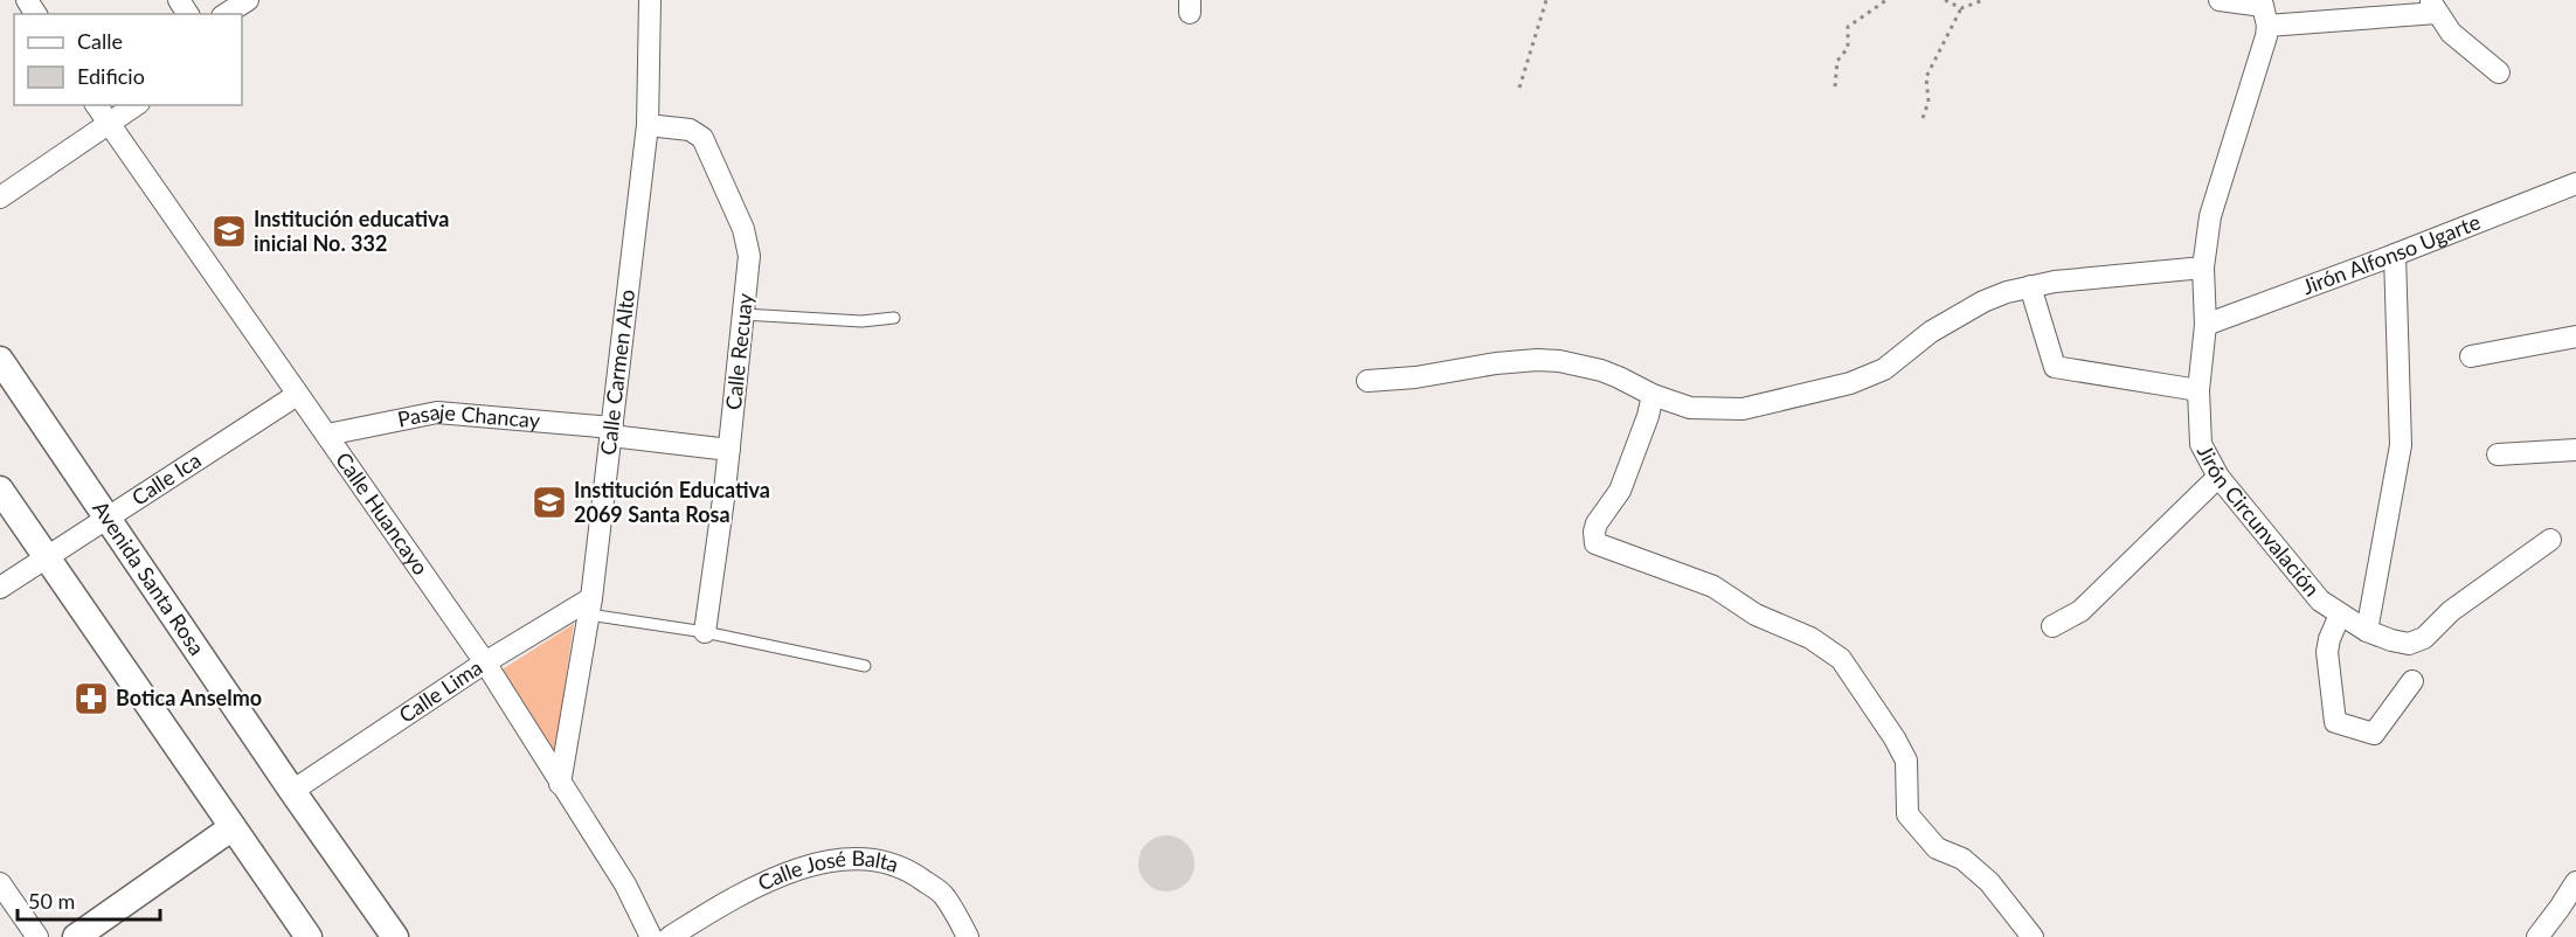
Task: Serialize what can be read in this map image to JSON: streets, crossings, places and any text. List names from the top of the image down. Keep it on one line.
{"streets":{"street":["Jirón Alfonso Ugarte","Calle Recuay","Calle Carmen Alto","Pasaje Chancay","Calle Ica","Calle Huancayo","Jirón Circunvalación","Avenida Santa Rosa","Calle Lima","Calle José Balta"]},"crossings":[["Jirón Alfonso Ugarte","Jirón Circunvalación"],["Calle Recuay","Calle Carmen Alto"],["Calle Recuay","Pasaje Chancay"],["Calle Carmen Alto","Pasaje Chancay"],["Calle Carmen Alto","Calle Huancayo"],["Calle Carmen Alto","Calle Lima"],["Pasaje Chancay","Calle Huancayo"],["Calle Ica","Calle Huancayo"],["Calle Ica","Avenida Santa Rosa"],["Calle Huancayo","Calle Lima"],["Avenida Santa Rosa","Calle Lima"]],"places":{"school or university":["Institución educativa inicial No. 332","Institución Educativa 2069 Santa Rosa"],"pharmacy":["Botica Anselmo"]},"legend":["Calle","Edificio"],"scale_bar":"50 m"}
